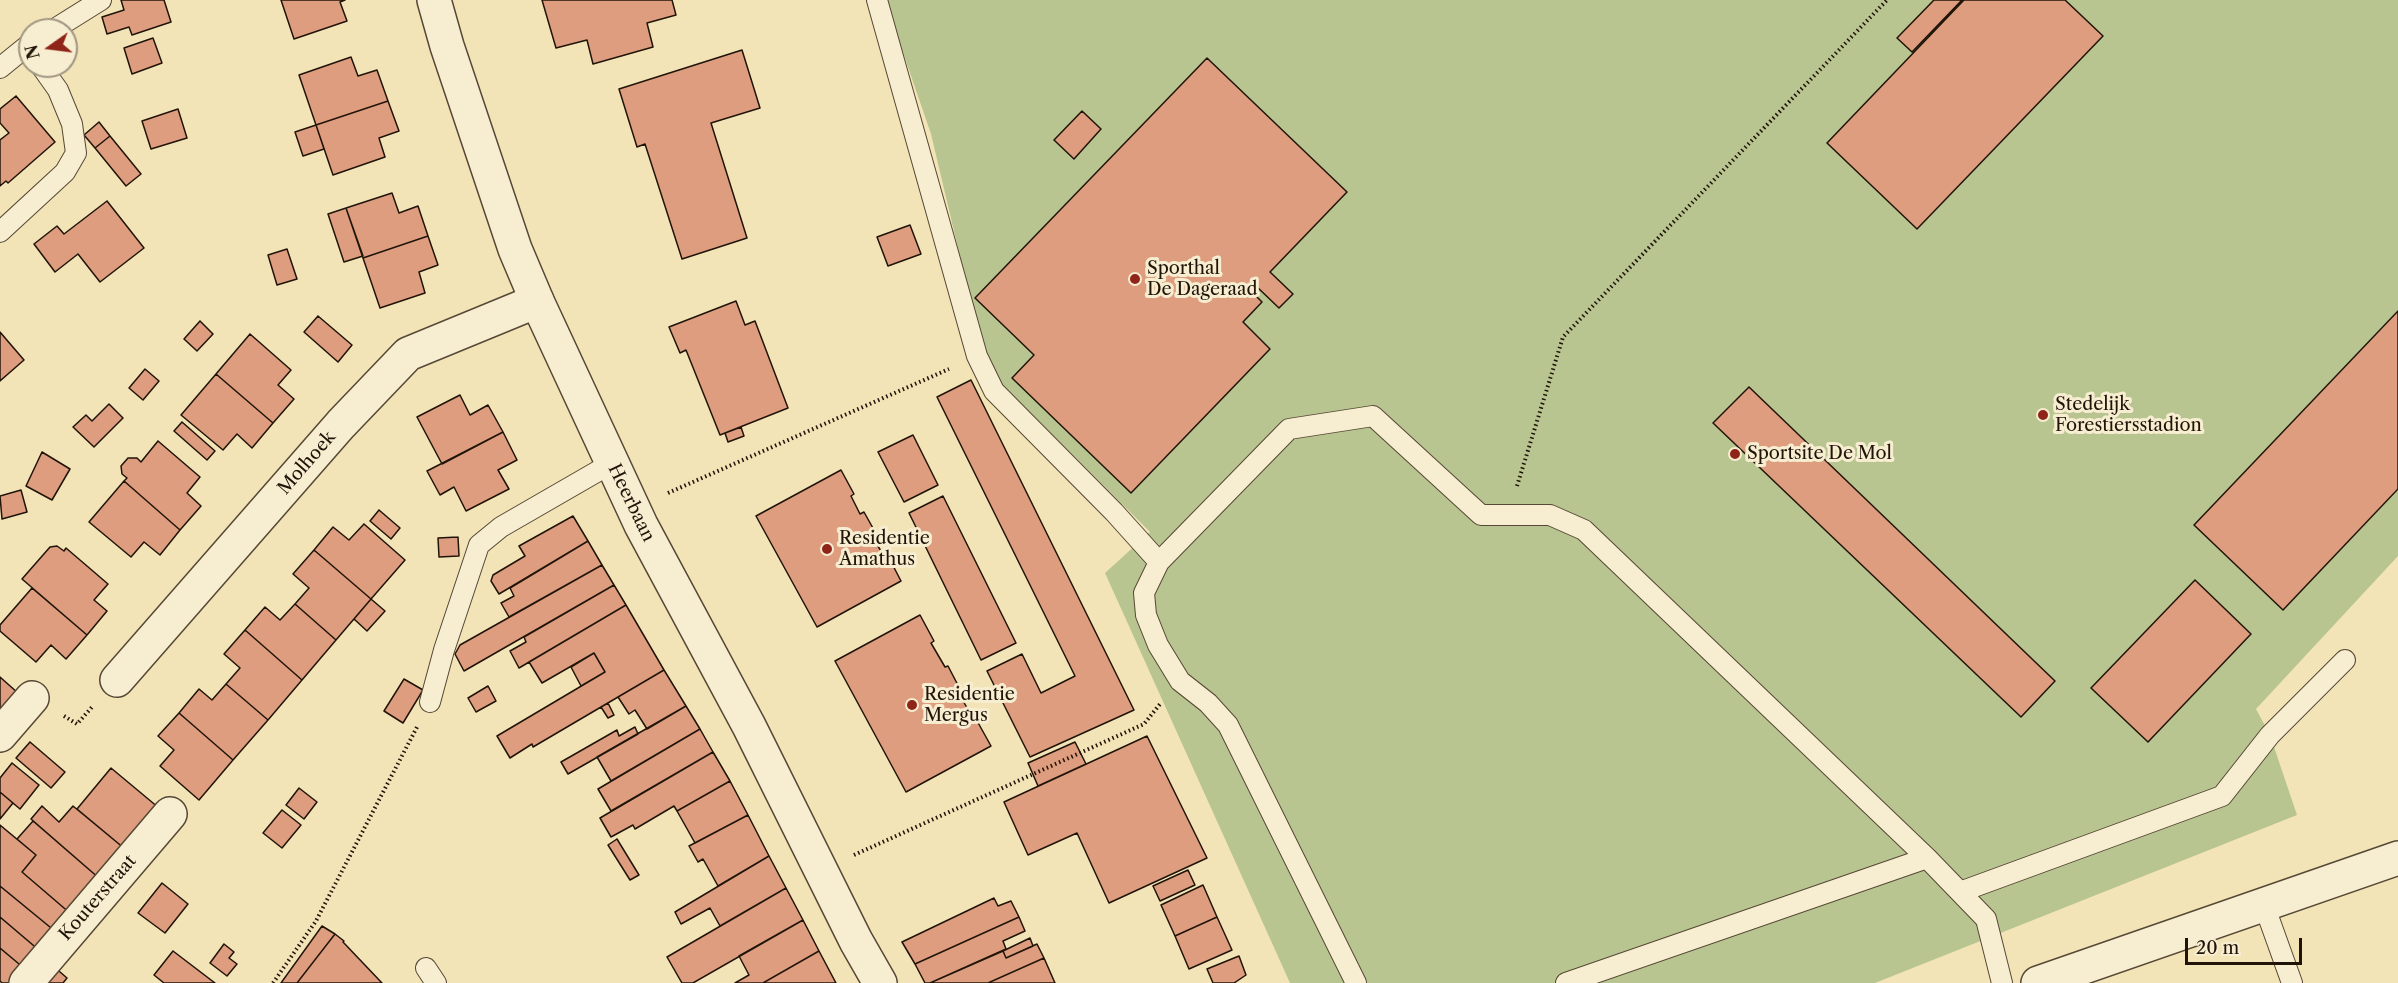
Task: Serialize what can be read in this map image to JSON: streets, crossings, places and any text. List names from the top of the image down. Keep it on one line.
{"streets":{"street":["Molhoek","Heerbaan","Kouterstraat"]},"crossings":[["Molhoek","Heerbaan"]],"places":["Sporthal De Dageraad","Stedelijk Forestiersstadion","Sportsite De Mol","Residentie Amathus","Residentie Mergus"],"scale_bar":"20 m","north":"left"}
